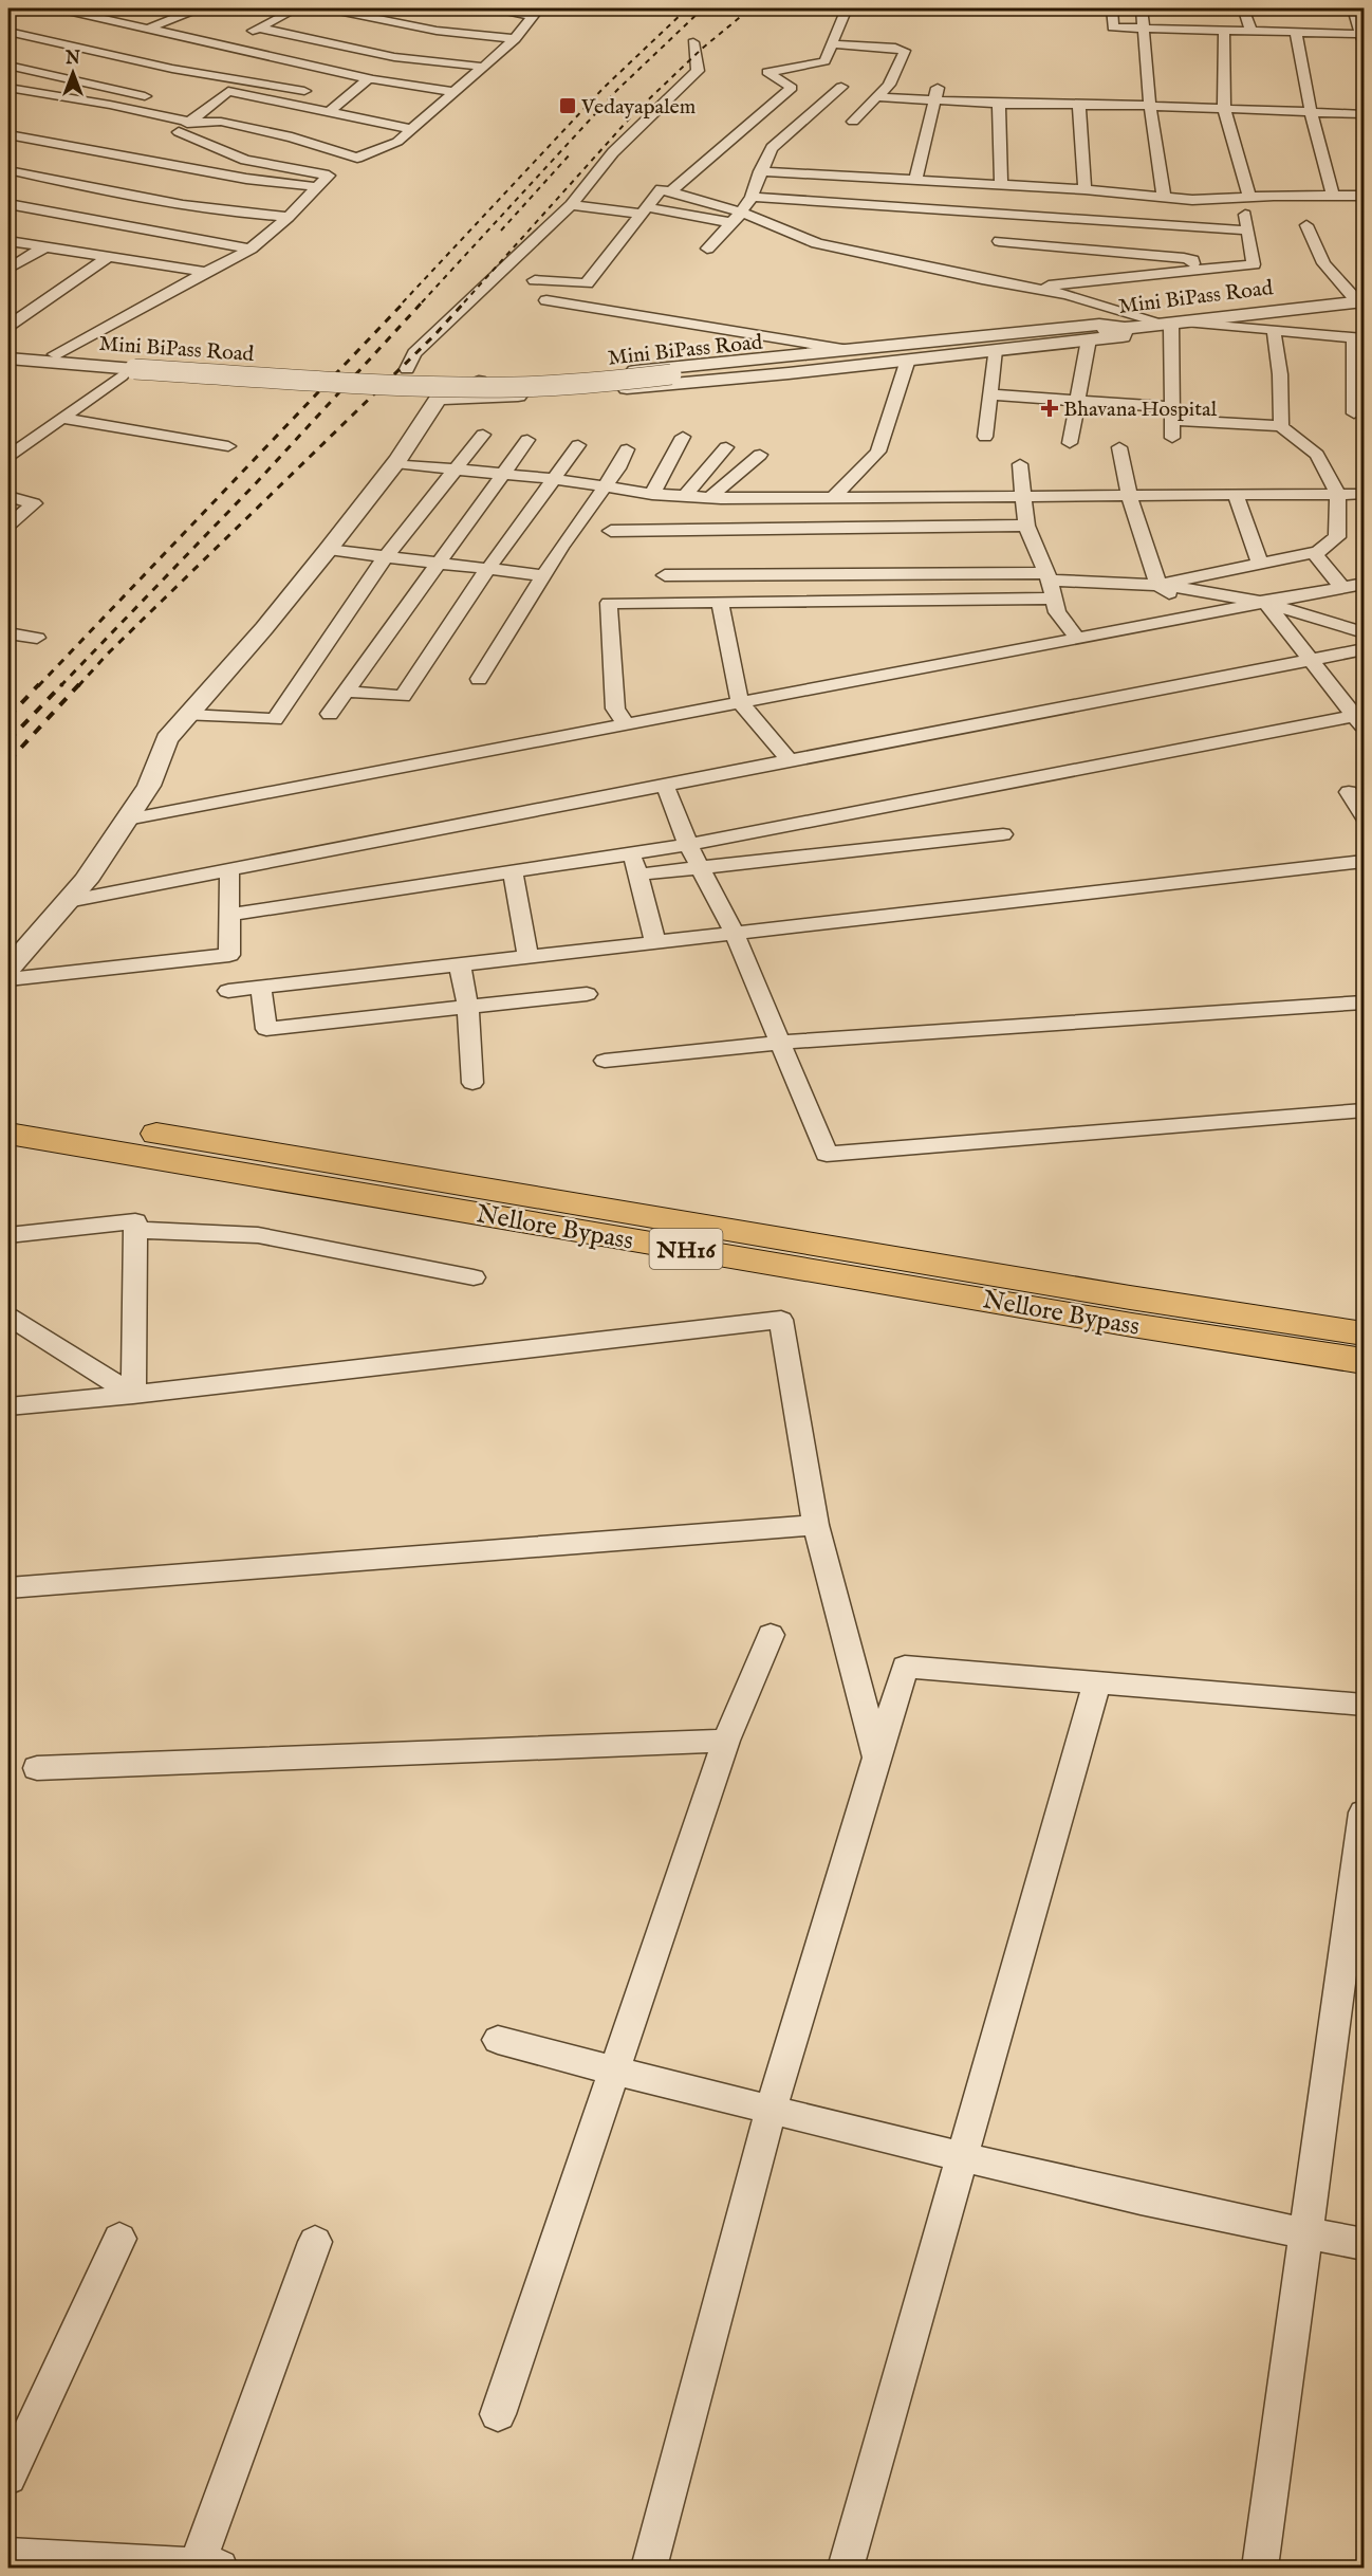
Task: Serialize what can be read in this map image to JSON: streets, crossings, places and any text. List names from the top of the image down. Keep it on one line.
{"streets":{"highway":["Nellore Bypass","NH16"],"street":["Mini BiPass Road"]},"places":{"transit":["Vedayapalem"],"health":["Bhavana Hospital"]},"north":"top"}
